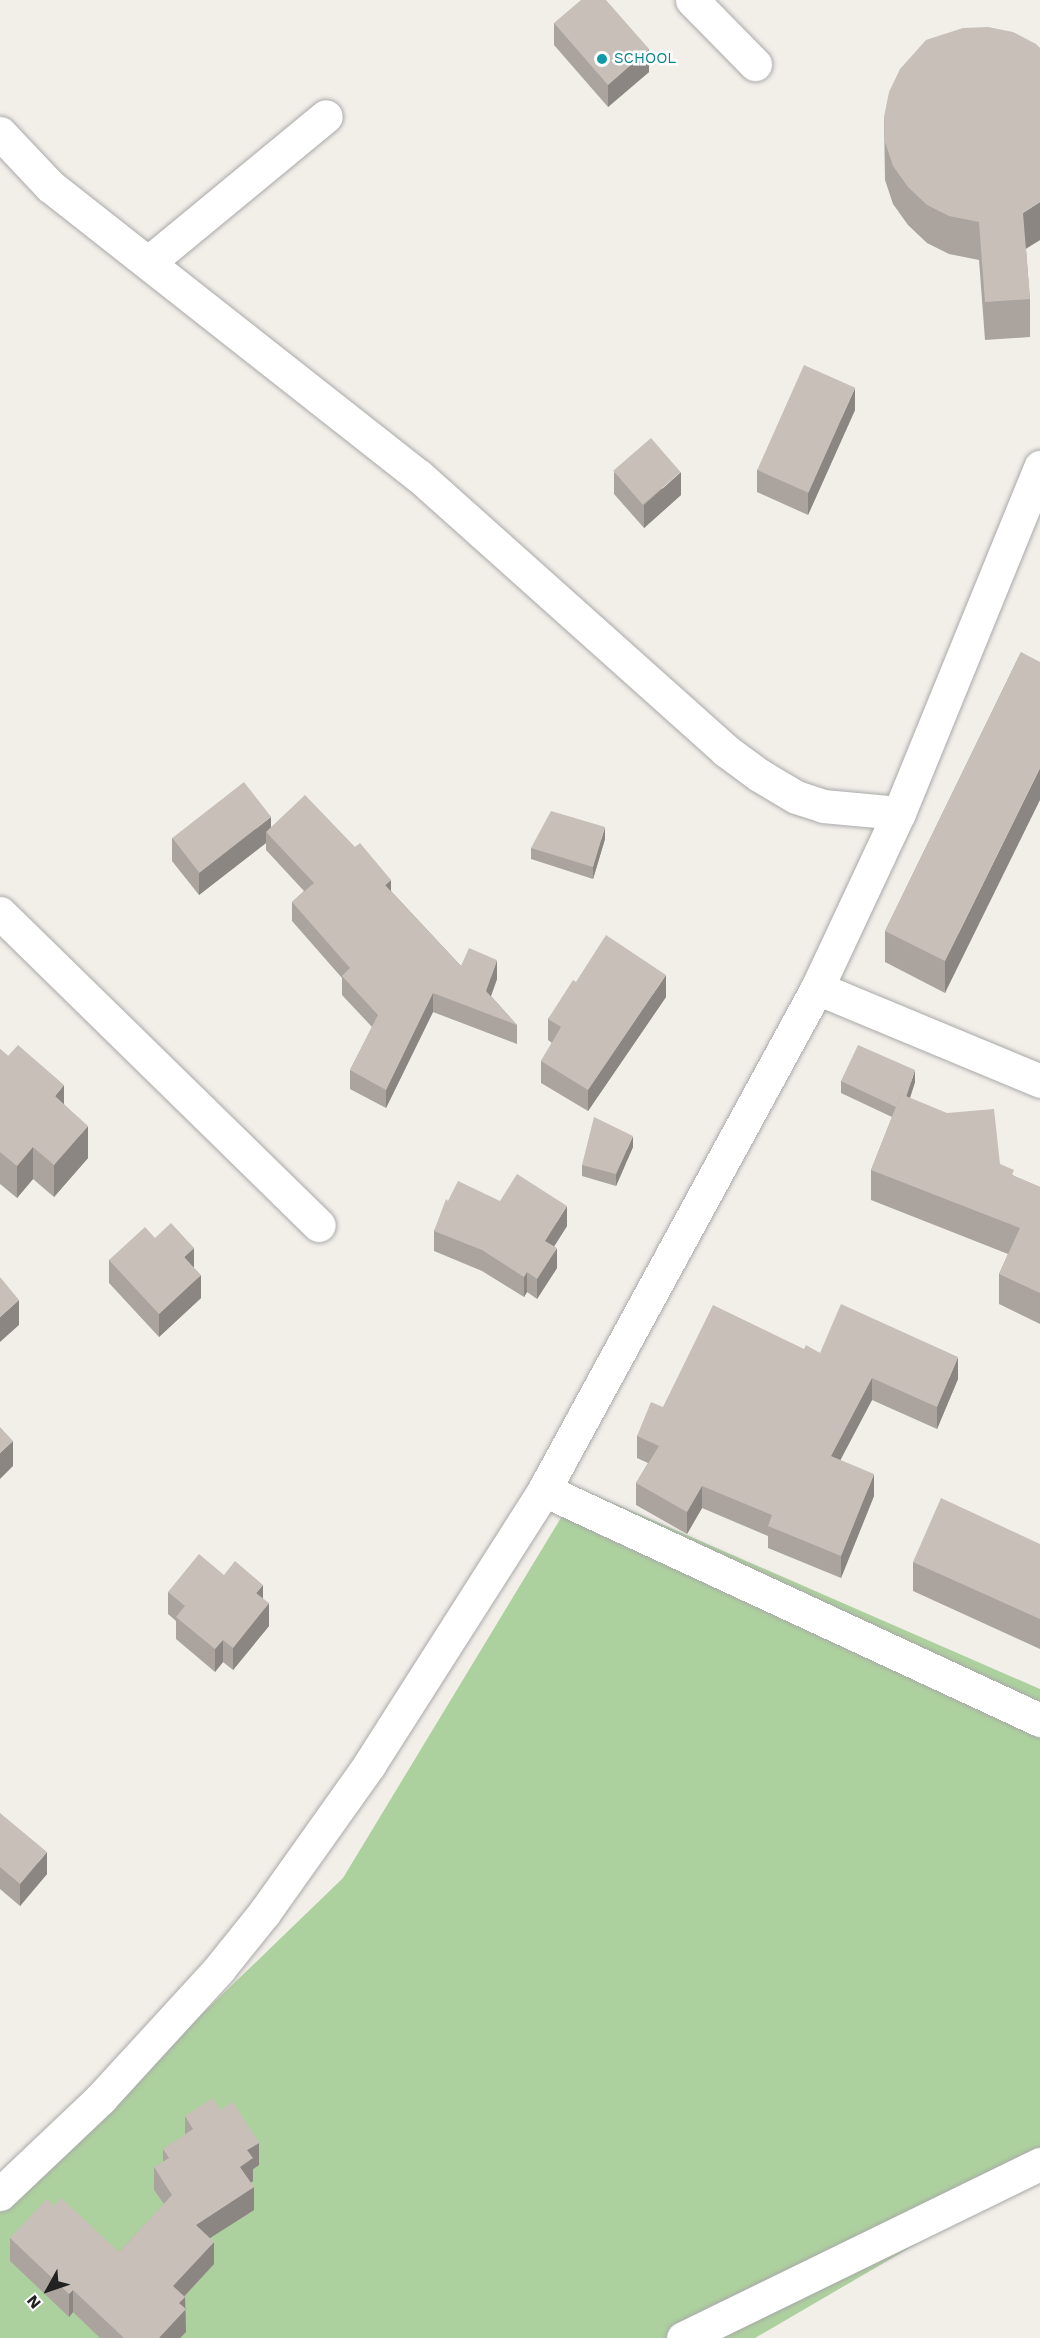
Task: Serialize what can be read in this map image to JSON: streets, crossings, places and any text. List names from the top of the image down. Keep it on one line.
{"places":["SCHOOL"],"north":"bottom left"}
